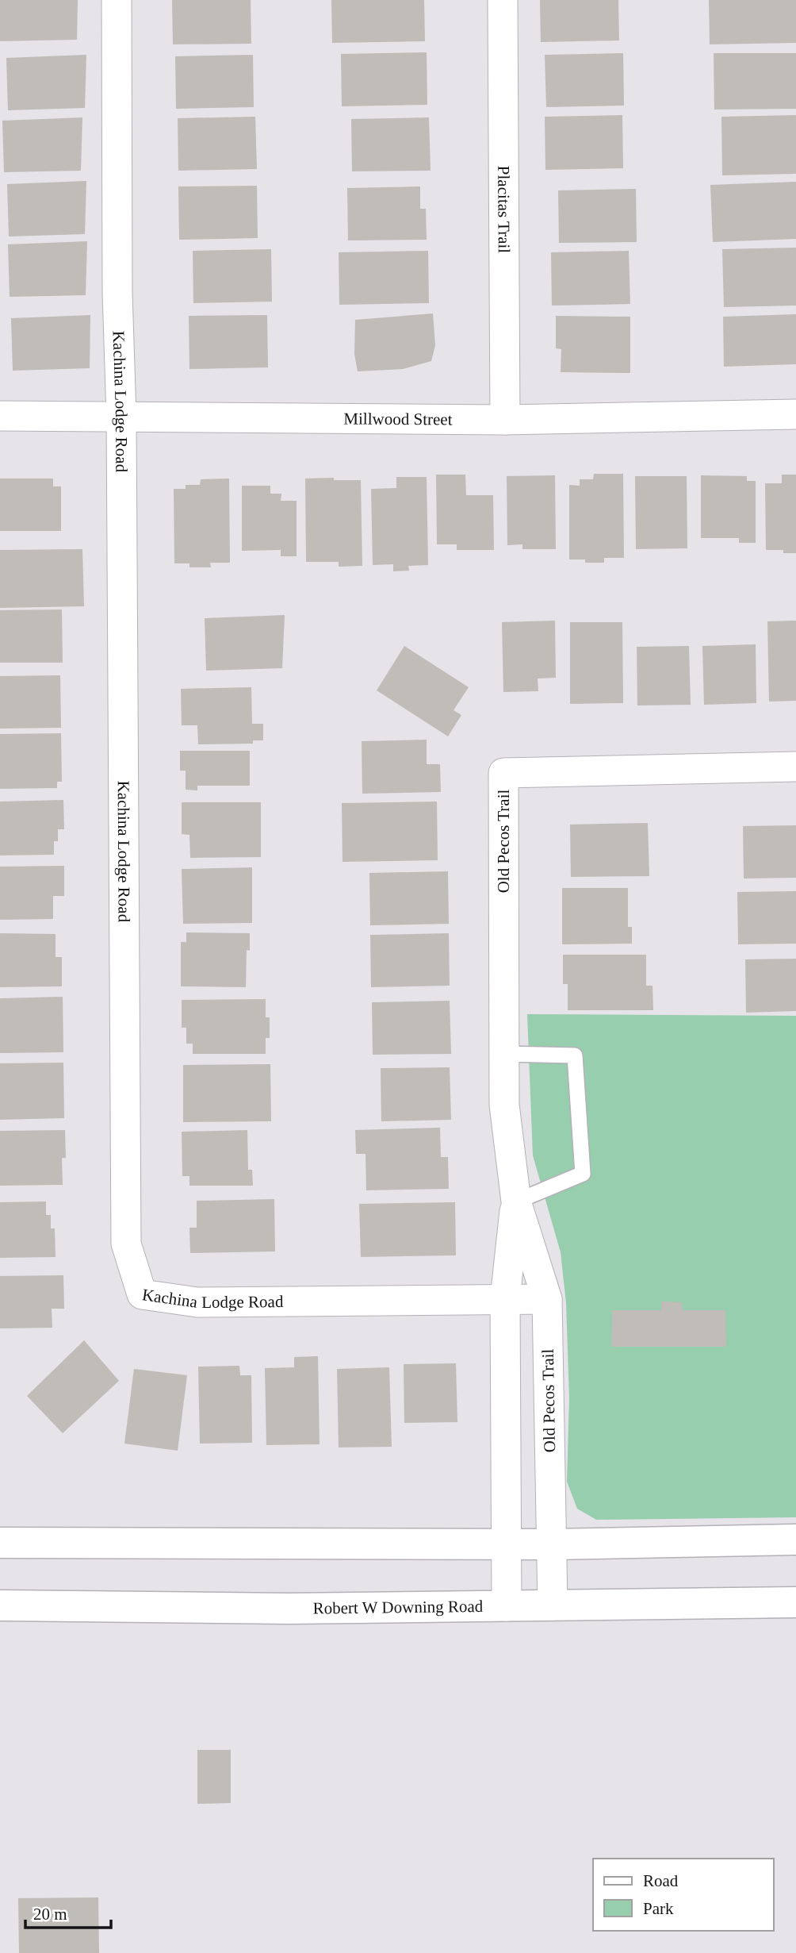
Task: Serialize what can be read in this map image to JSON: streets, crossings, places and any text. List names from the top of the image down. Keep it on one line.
{"streets":{"main road":["Robert W Downing Road"],"street":["Placitas Trail","Kachina Lodge Road","Millwood Street","Old Pecos Trail"]},"crossings":[["Placitas Trail","Millwood Street"],["Kachina Lodge Road","Millwood Street"],["Kachina Lodge Road","Old Pecos Trail"],["Old Pecos Trail","Robert W Downing Road"]],"legend":["Road","Park"],"scale_bar":"20 m"}
